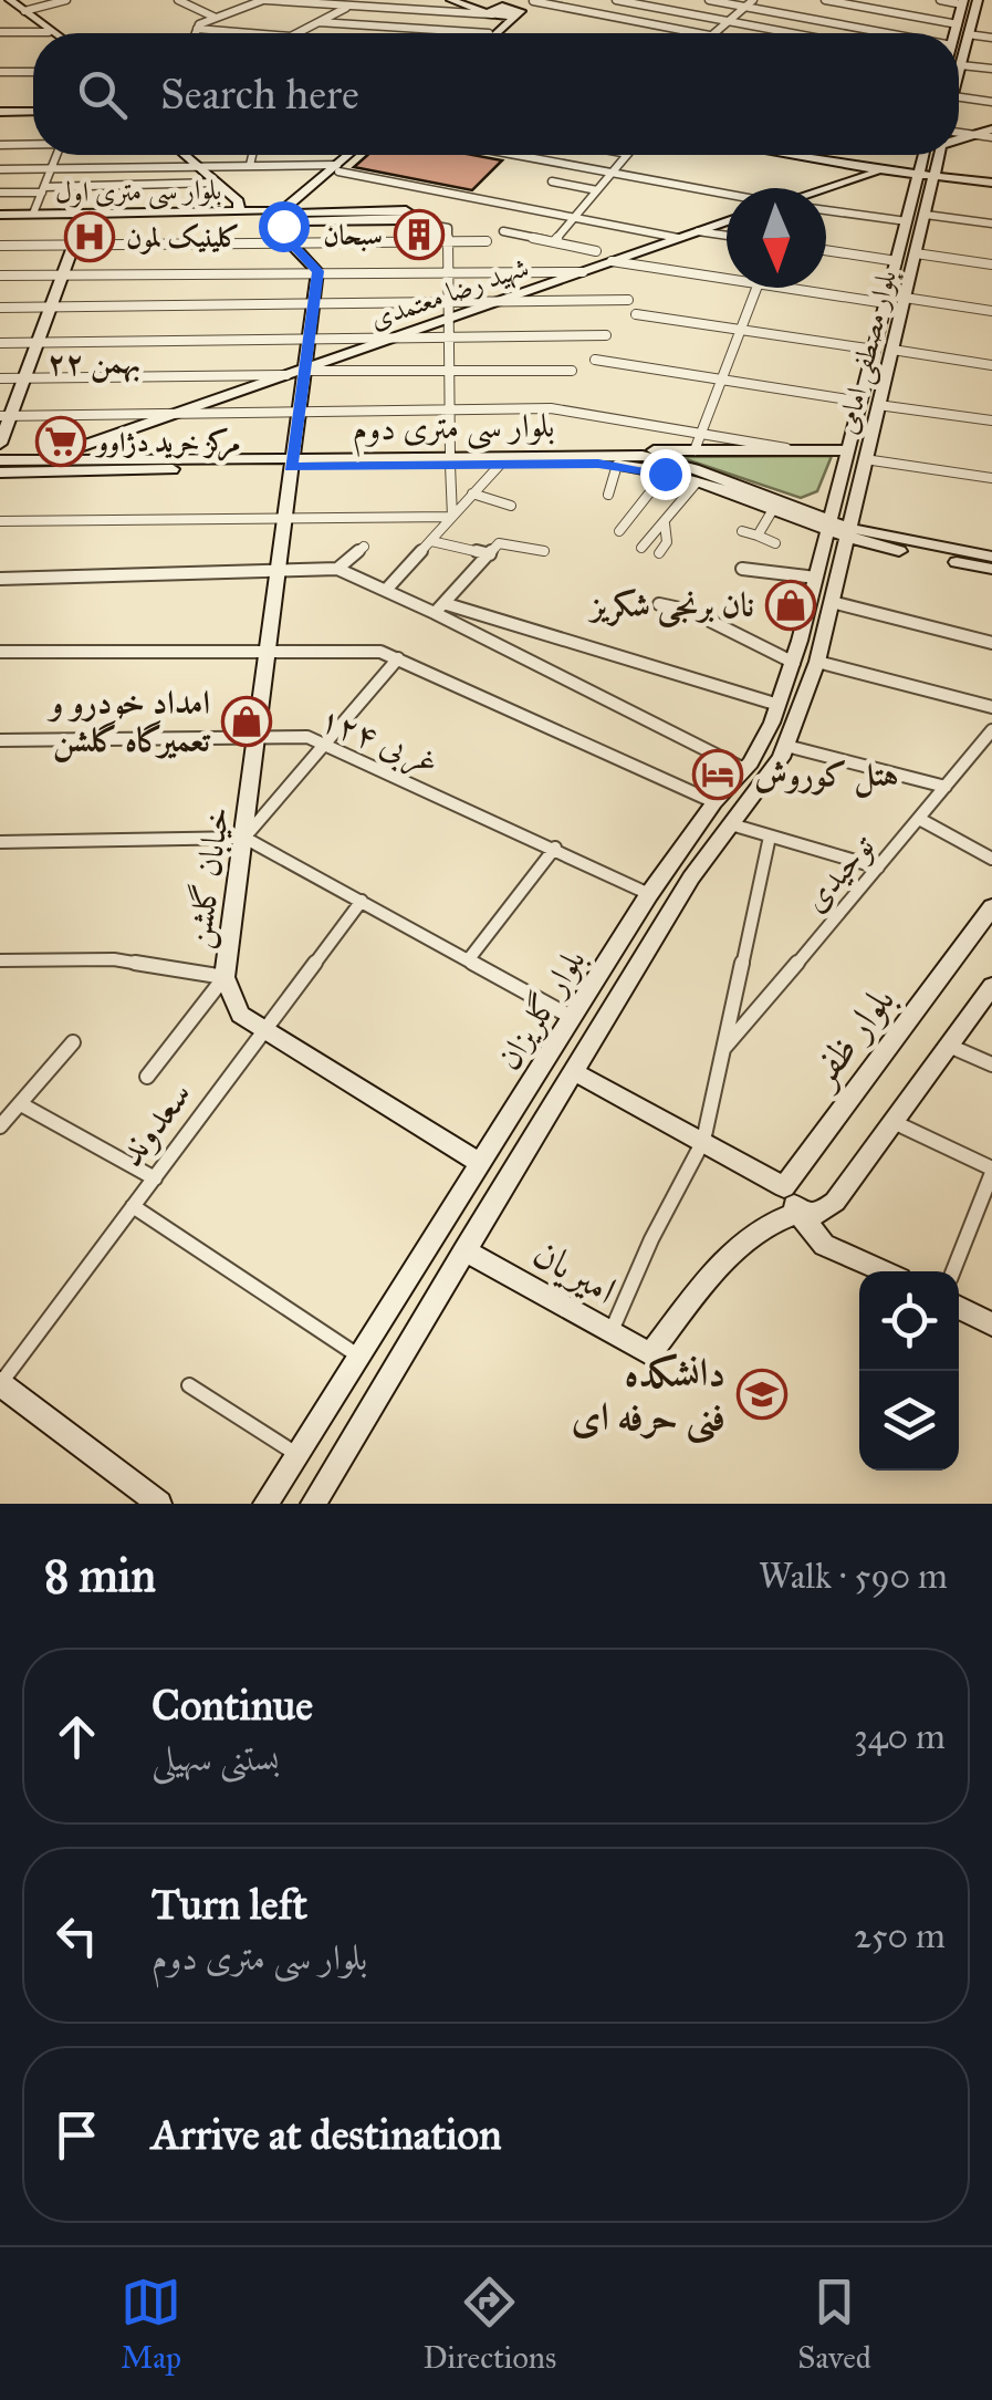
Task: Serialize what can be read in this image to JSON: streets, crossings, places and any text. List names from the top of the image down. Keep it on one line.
{"streets":{"main road":["بلوار سی متری اول","شهید رضا معتمدی","بلوار مصطفی امامی","بلوار سی متری دوم","خیابان گلشن","بلوار گلریزان","بلوار ظفر","امیریان"],"street":["۱۲۴ غربی","توحیدی","سعدوند"]},"crossings":[["شهید رضا معتمدی","بلوار سی متری دوم"],["شهید رضا معتمدی","خیابان گلشن"],["بلوار مصطفی امامی","بلوار سی متری دوم"],["بلوار مصطفی امامی","بلوار گلریزان"],["بلوار سی متری دوم","خیابان گلشن"],["بلوار سی متری دوم","بلوار گلریزان"],["۱۲۴ غربی","خیابان گلشن"],["۱۲۴ غربی","بلوار گلریزان"],["خیابان گلشن","بلوار گلریزان"],["خیابان گلشن","سعدوند"],["بلوار گلریزان","امیریان"]],"districts":["۲۲ بهمن"],"places":{"building":["سبحان"],"hospital":["کلینیک لمون"],"supermarket":["مرکز خرید دژاوو"],"shop":["نان برنجی شکریز","امداد خودرو و تعمیرگاه گلشن"],"hotel":["هتل کوروش"],"school or university":["دانشکده فنی حرفه ای"]},"north":"bottom","page":{"search":"Search here","heading":["8 min","Walk · 590 m"],"list":[["Continue","بستنی سهیلی","340 m"],["Turn left","بلوار سی متری دوم","250 m"],"Arrive at destination"],"nav":["Map","Directions","Saved"]}}
